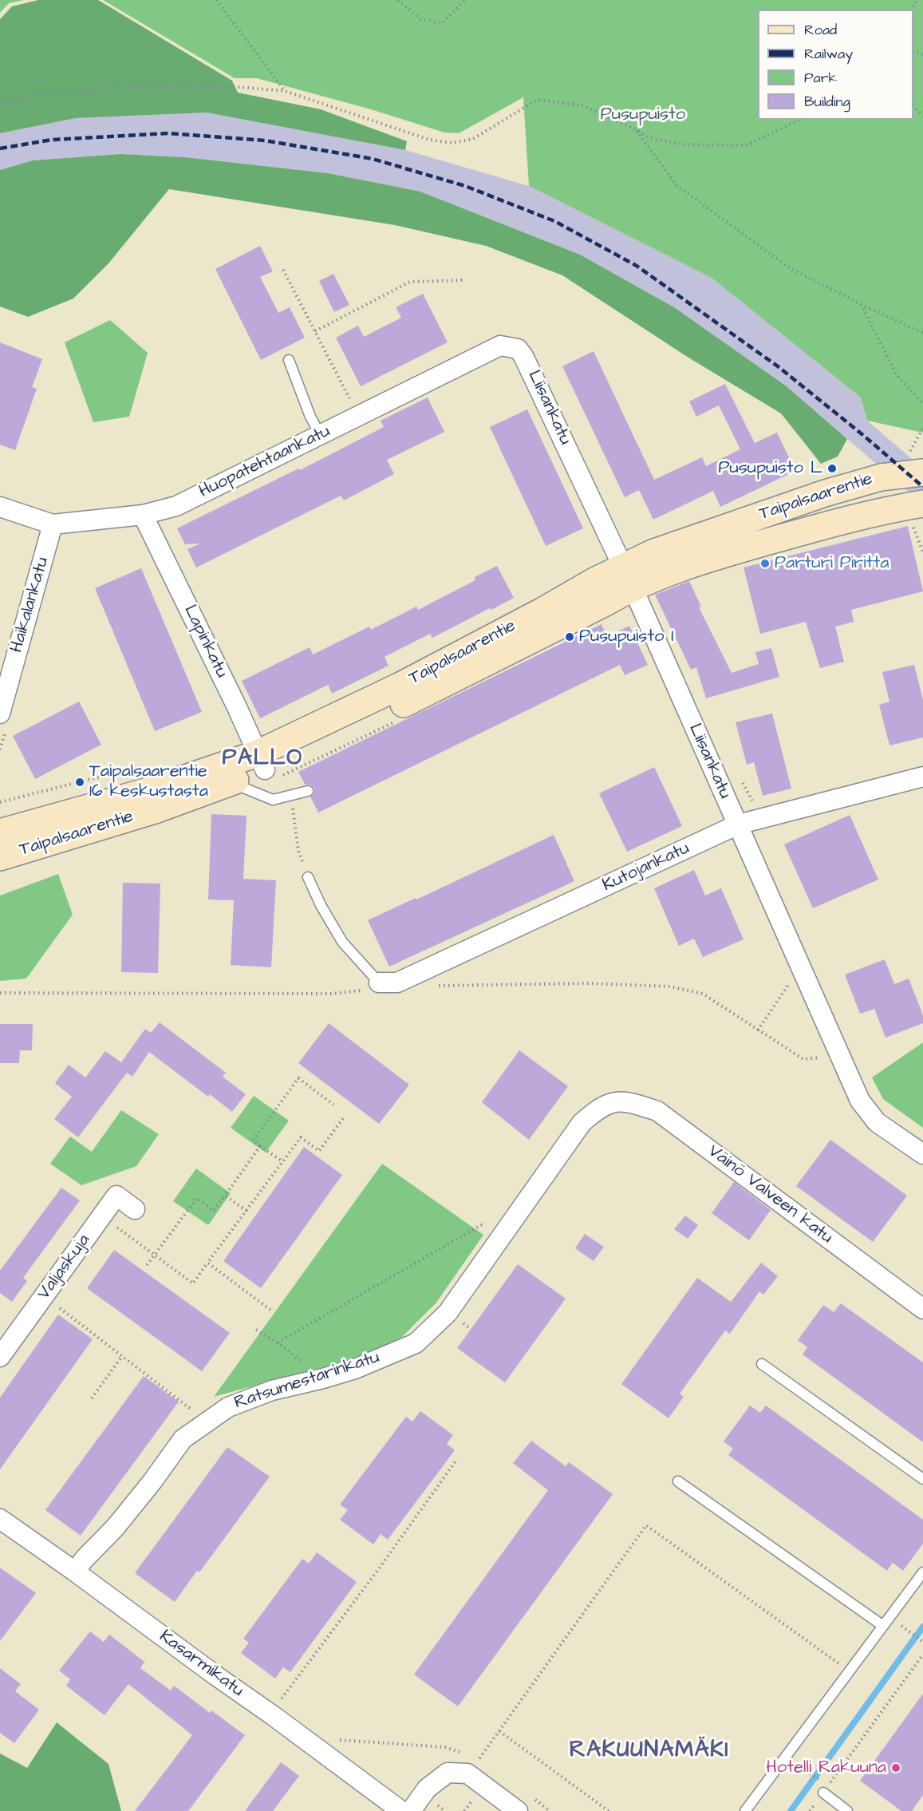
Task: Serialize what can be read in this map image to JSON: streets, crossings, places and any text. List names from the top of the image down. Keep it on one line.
{"streets":{"main road":["Taipalsaarentie"],"street":["Liisankatu","Huopatehtaankatu","Haikalankatu","Lapinkatu","Kutojankatu","Väinö Valveen katu","Valjaskuja","Ratsumestarinkatu","Kasarmikatu"]},"crossings":[["Liisankatu","Huopatehtaankatu"],["Liisankatu","Taipalsaarentie"],["Liisankatu","Kutojankatu"],["Huopatehtaankatu","Haikalankatu"],["Huopatehtaankatu","Lapinkatu"],["Taipalsaarentie","Lapinkatu"],["Väinö Valveen katu","Ratsumestarinkatu"],["Ratsumestarinkatu","Kasarmikatu"]],"districts":["PALLO","RAKUUNAMÄKI"],"parks":["Pusupuisto"],"places":["Pusupuisto L","Parturi Piritta","Pusupuisto I","Taipalsaarentie 16 keskustasta","Hotelli Rakuuna"],"legend":["Road","Railway","Park","Building"]}
